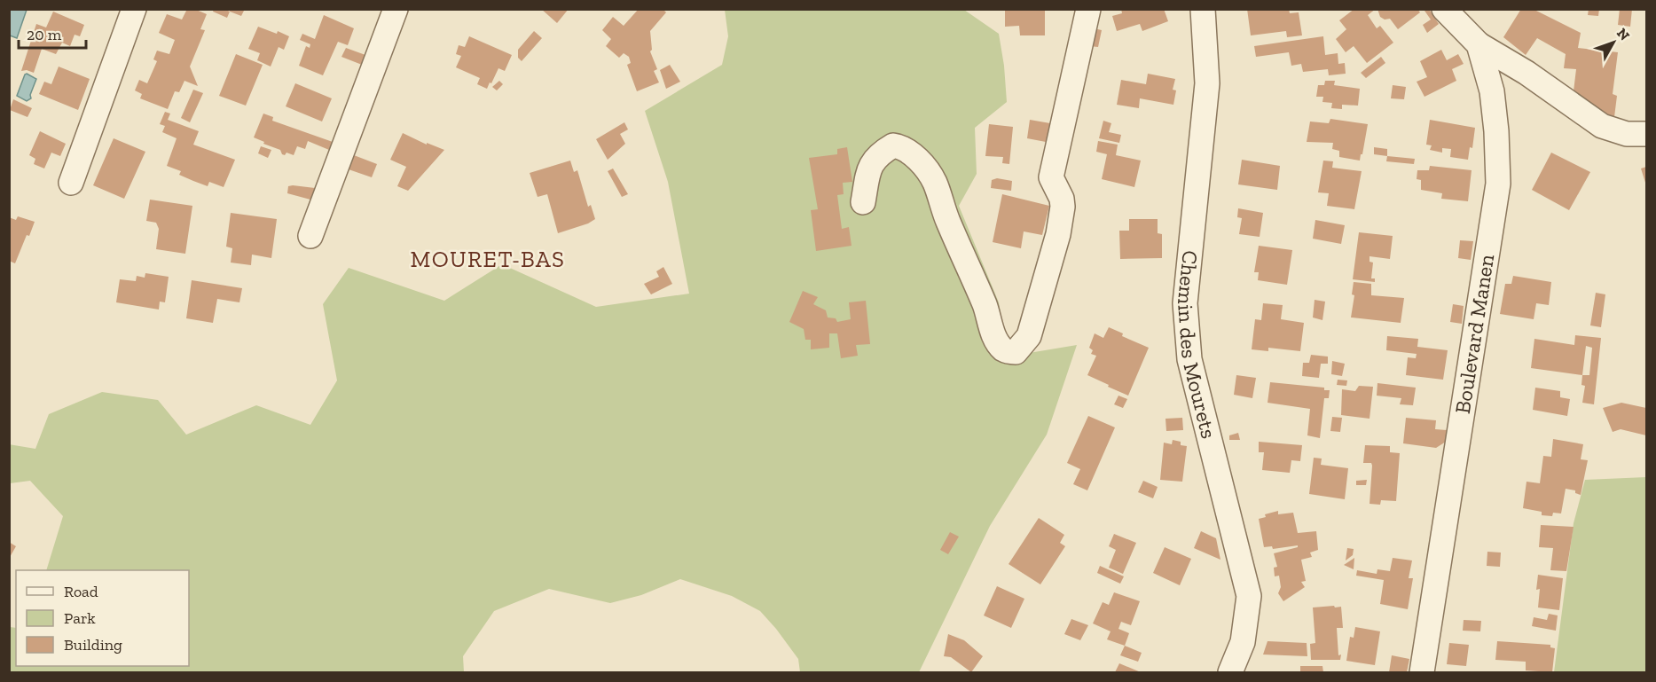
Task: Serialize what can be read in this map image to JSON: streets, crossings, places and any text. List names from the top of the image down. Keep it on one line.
{"streets":{"street":["Boulevard Manen","Chemin des Mourets"]},"districts":["MOURET-BAS"],"legend":["Road","Park","Building"],"scale_bar":"20 m","north":"top right"}
